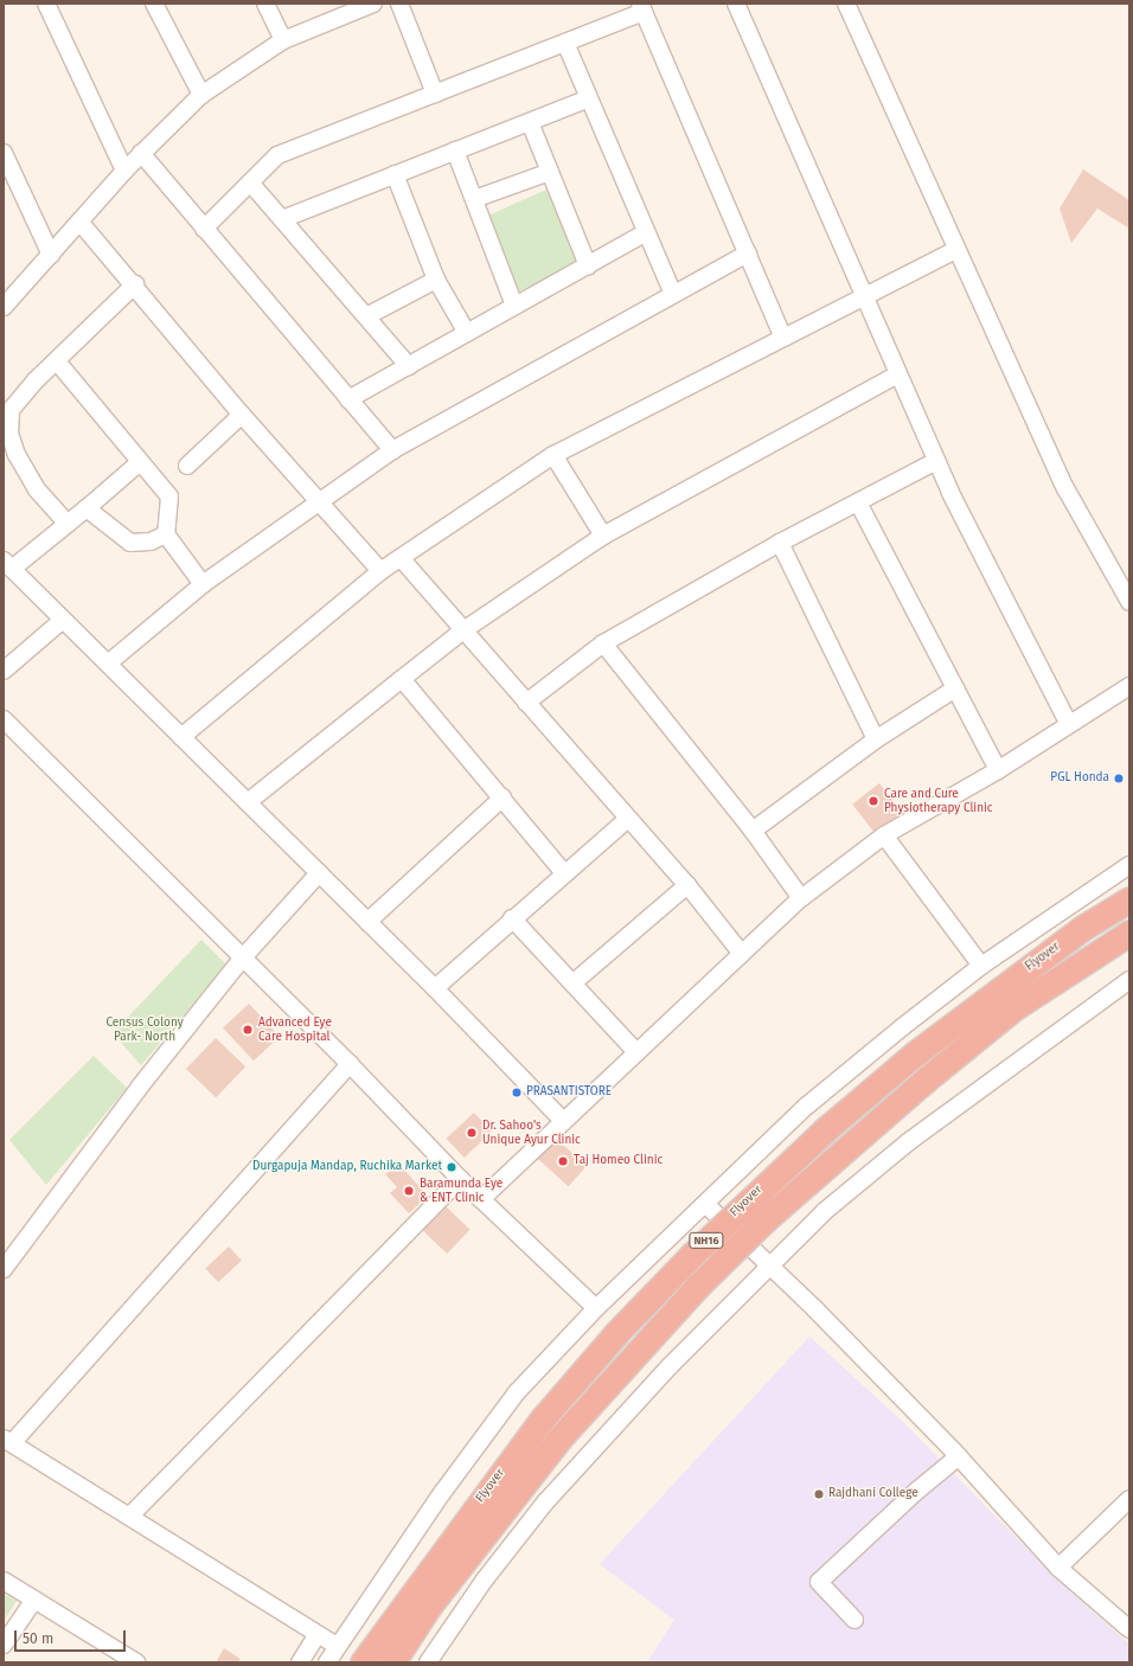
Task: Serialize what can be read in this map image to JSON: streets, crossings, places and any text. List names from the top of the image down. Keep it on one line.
{"streets":{"highway":["Flyover","NH16"]},"parks":["Census Colony Park- North"],"places":["PGL Honda","Care and Cure Physiotherapy Clinic","Advanced Eye Care Hospital","PRASANTISTORE","Dr. Sahoo's Unique Ayur Clinic","Taj Homeo Clinic","Durgapuja Mandap, Ruchika Market","Baramunda Eye & ENT Clinic","Rajdhani College"],"scale_bar":"50 m"}
